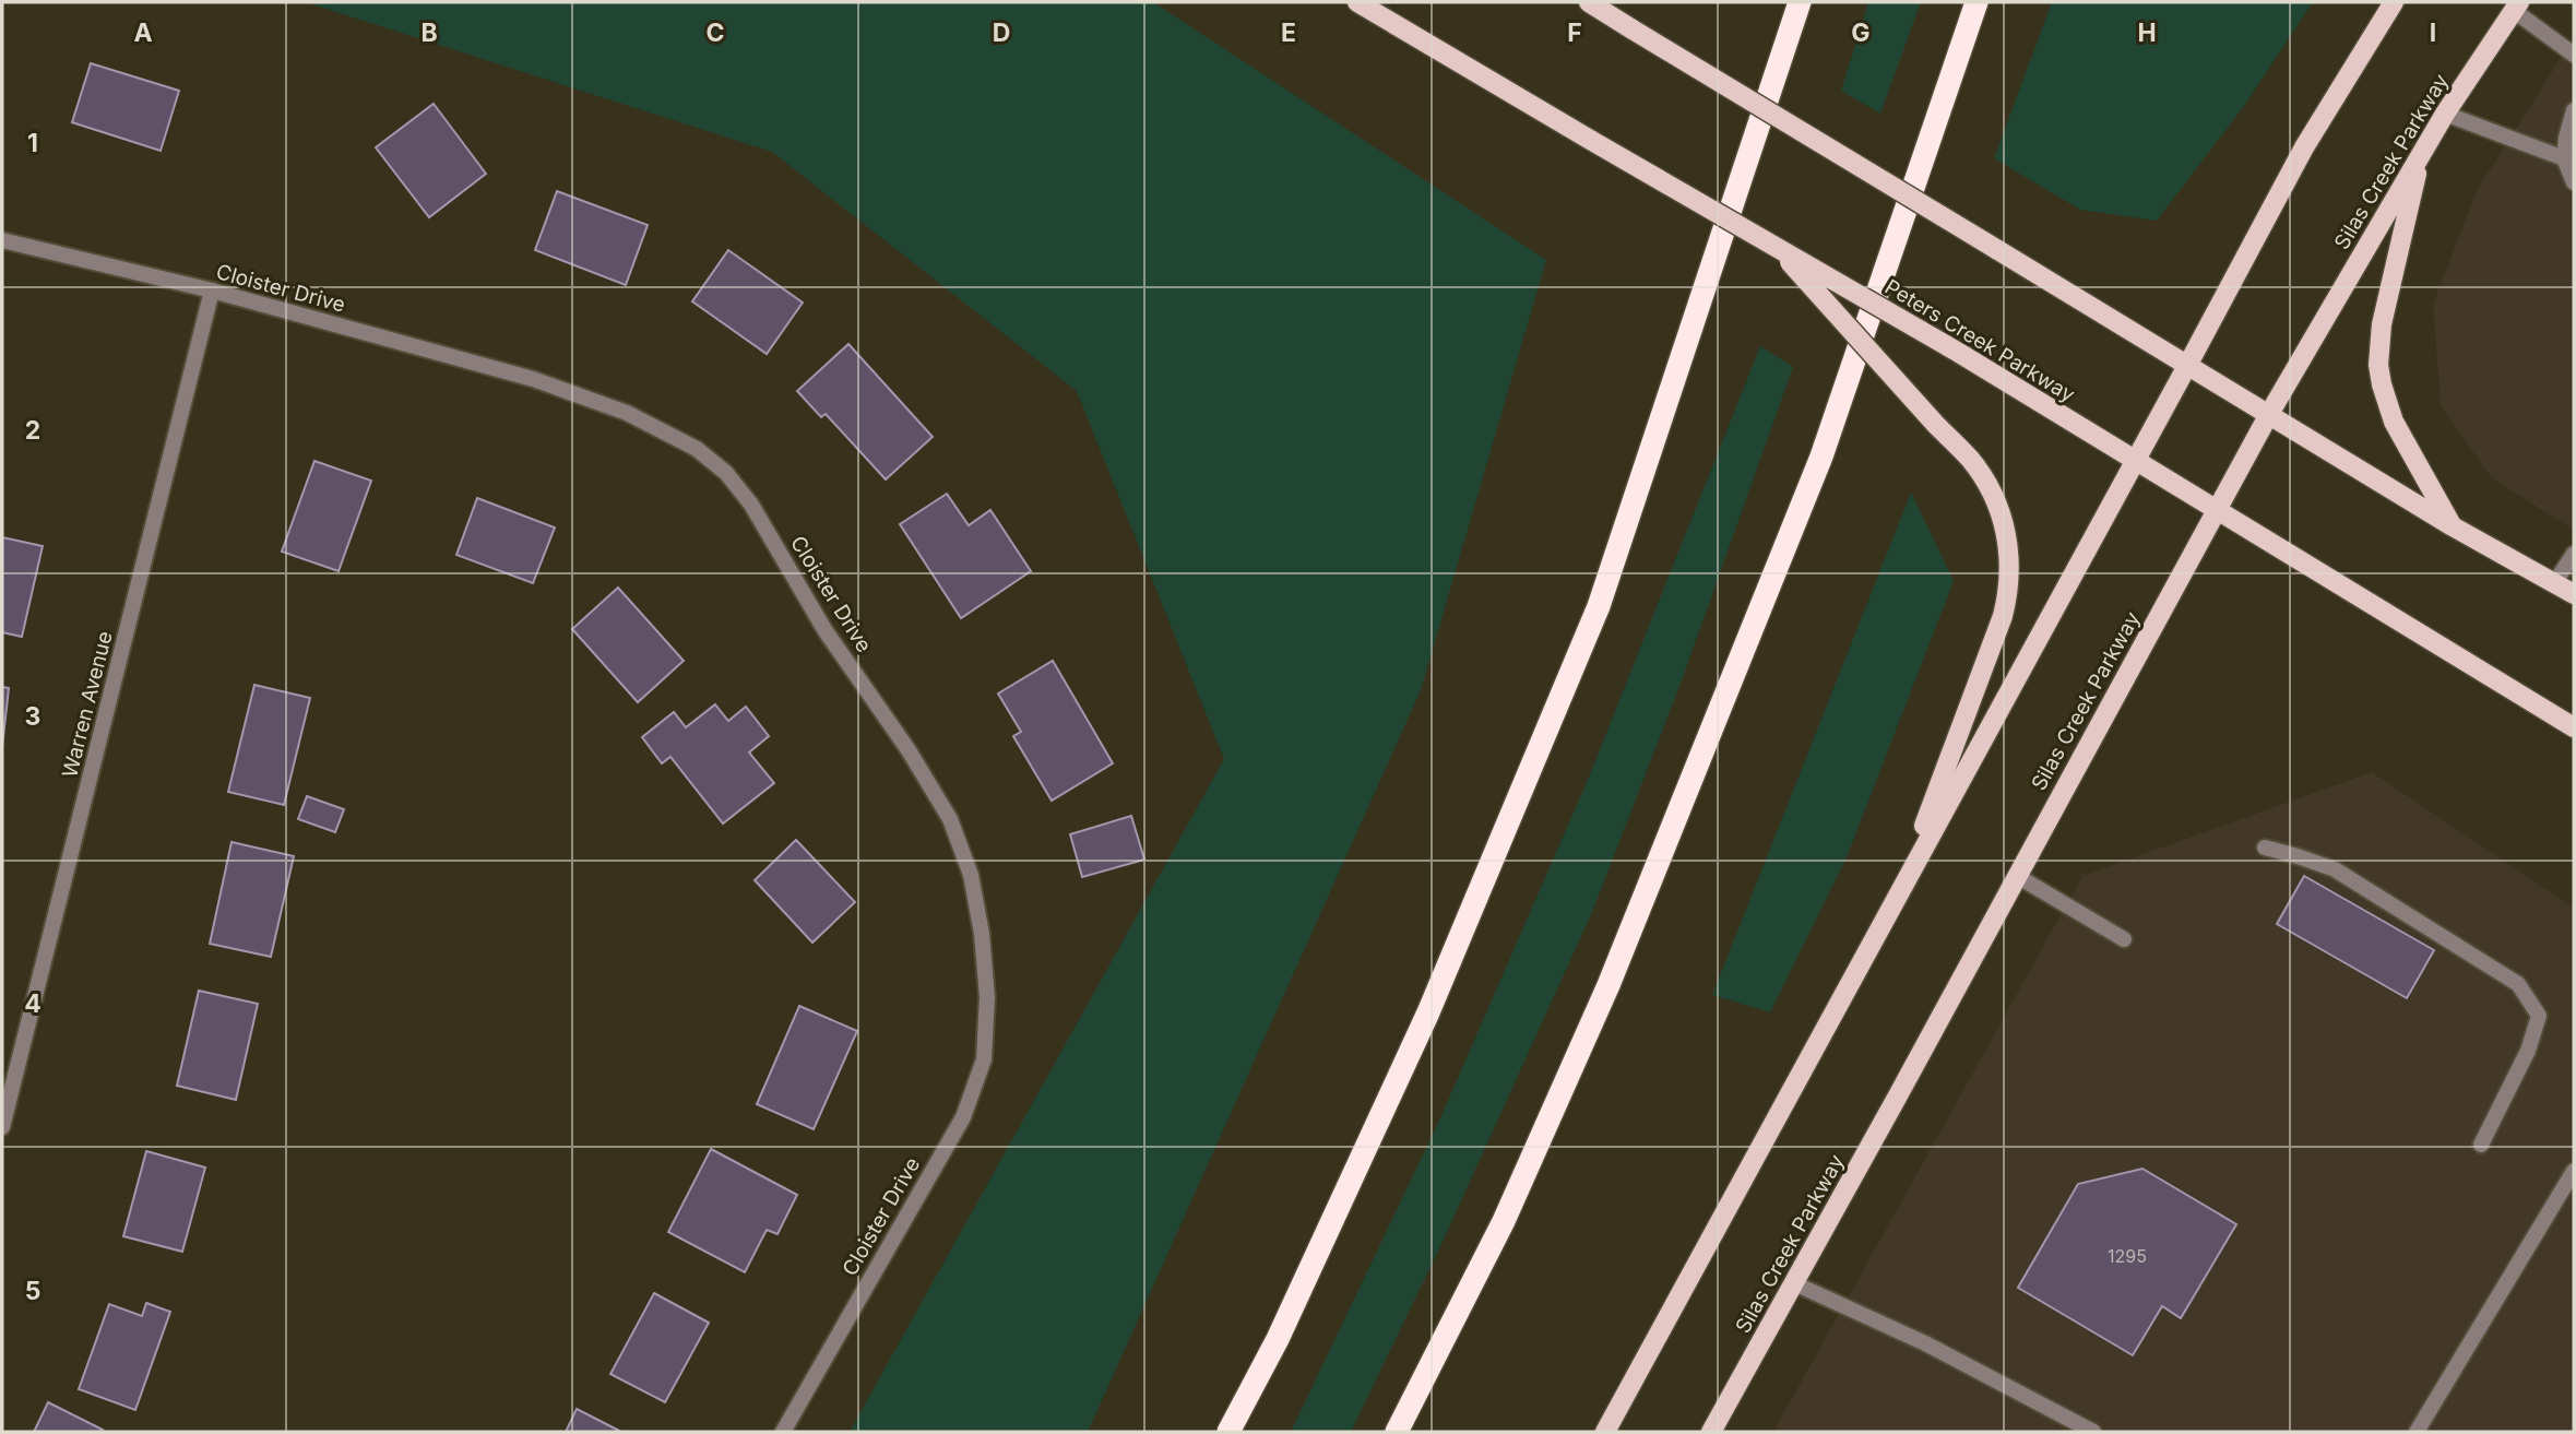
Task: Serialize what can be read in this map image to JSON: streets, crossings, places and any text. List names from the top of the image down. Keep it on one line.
{"streets":{"main road":["Silas Creek Parkway","Peters Creek Parkway"],"street":["Cloister Drive","Warren Avenue"]},"crossings":[["Silas Creek Parkway","Peters Creek Parkway"],["Cloister Drive","Warren Avenue"]],"house_numbers":["1295"],"grid":{"columns":["A","B","C","D","E","F","G","H","I"],"rows":["1","2","3","4","5"]}}
